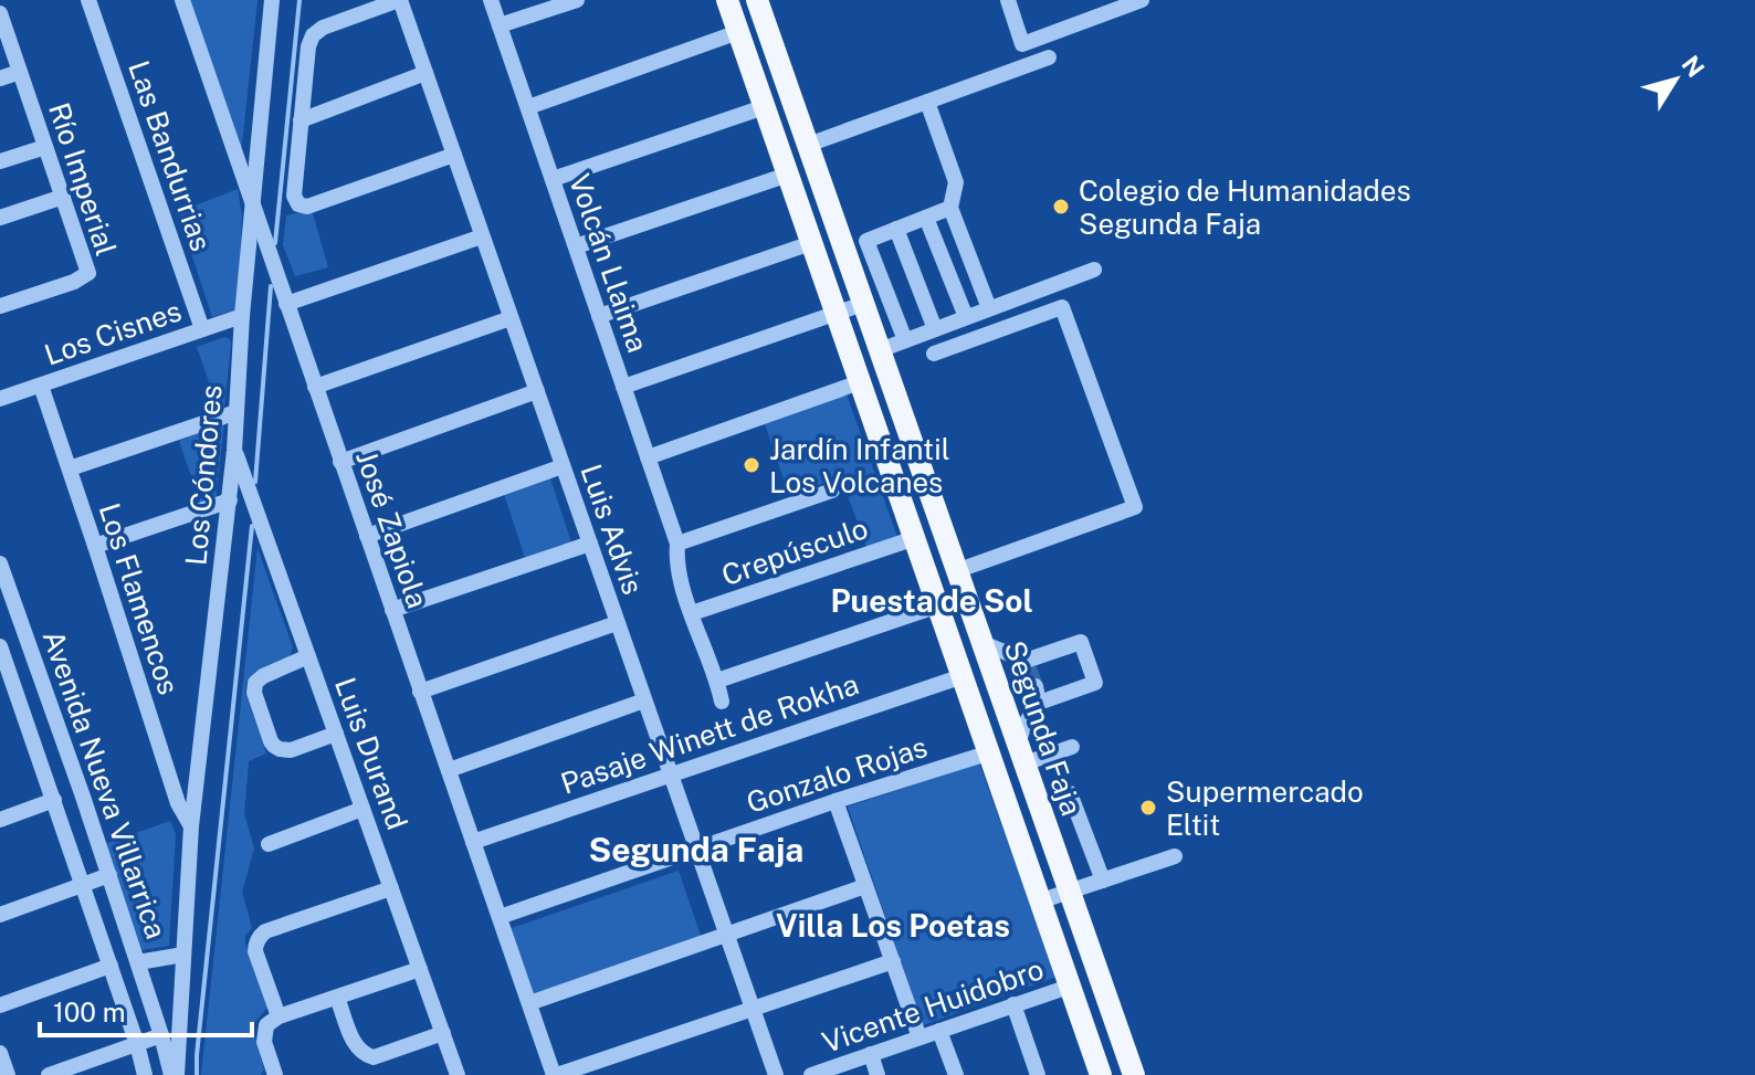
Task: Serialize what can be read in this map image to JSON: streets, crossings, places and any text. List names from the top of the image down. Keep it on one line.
{"streets":{"main road":["Segunda Faja"],"street":["Las Bandurrias","Río Imperial","Volcán Llaima","Los Cisnes","Los Cóndores","José Zapiola","Luis Advis","Crepúsculo","Los Flamencos","Pasaje Winett de Rokha","Luis Durand","Gonzalo Rojas","Avenida Nueva Villarrica","Vicente Huidobro"]},"crossings":[["Las Bandurrias","Los Cisnes"],["Volcán Llaima","Crepúsculo"],["Los Cisnes","Los Cóndores"],["Los Cisnes","Los Flamencos"],["Los Cóndores","José Zapiola"],["Los Cóndores","Los Flamencos"],["Los Cóndores","Luis Durand"],["Los Cóndores","Avenida Nueva Villarrica"],["José Zapiola","Pasaje Winett de Rokha"],["José Zapiola","Gonzalo Rojas"],["Luis Advis","Pasaje Winett de Rokha"],["Luis Advis","Gonzalo Rojas"],["Crepúsculo","Segunda Faja"],["Segunda Faja","Pasaje Winett de Rokha"],["Segunda Faja","Gonzalo Rojas"],["Segunda Faja","Vicente Huidobro"]],"districts":["Puesta de Sol","Segunda Faja","Villa Los Poetas"],"places":["Colegio de Humanidades Segunda Faja","Jardín Infantil Los Volcanes","Supermercado Eltit"],"scale_bar":"100 m","north":"top right"}
